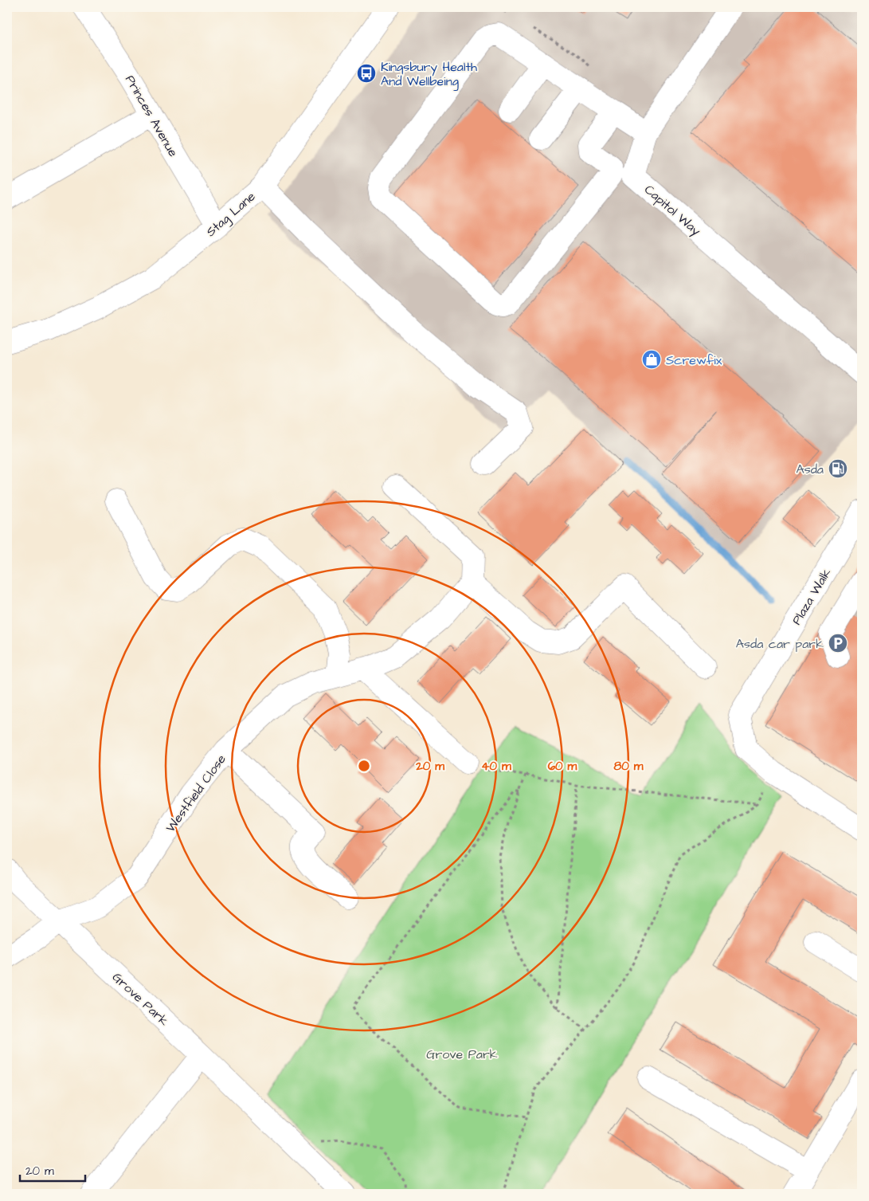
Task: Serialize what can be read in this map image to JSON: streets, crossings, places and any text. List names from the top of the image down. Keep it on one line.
{"streets":{"street":["Princes Avenue","Capitol Way","Stag Lane","Plaza Walk","Westfield Close","Grove Park"]},"crossings":[["Princes Avenue","Stag Lane"],["Westfield Close","Grove Park"]],"parks":["Grove Park"],"places":{"bus stop":["Kingsbury Health And Wellbeing"],"shop":["Screwfix"],"fuel station":["Asda"],"parking":["Asda car park"]},"scale_bar":"20 m","rings":["20 m","40 m","60 m","80 m"]}
